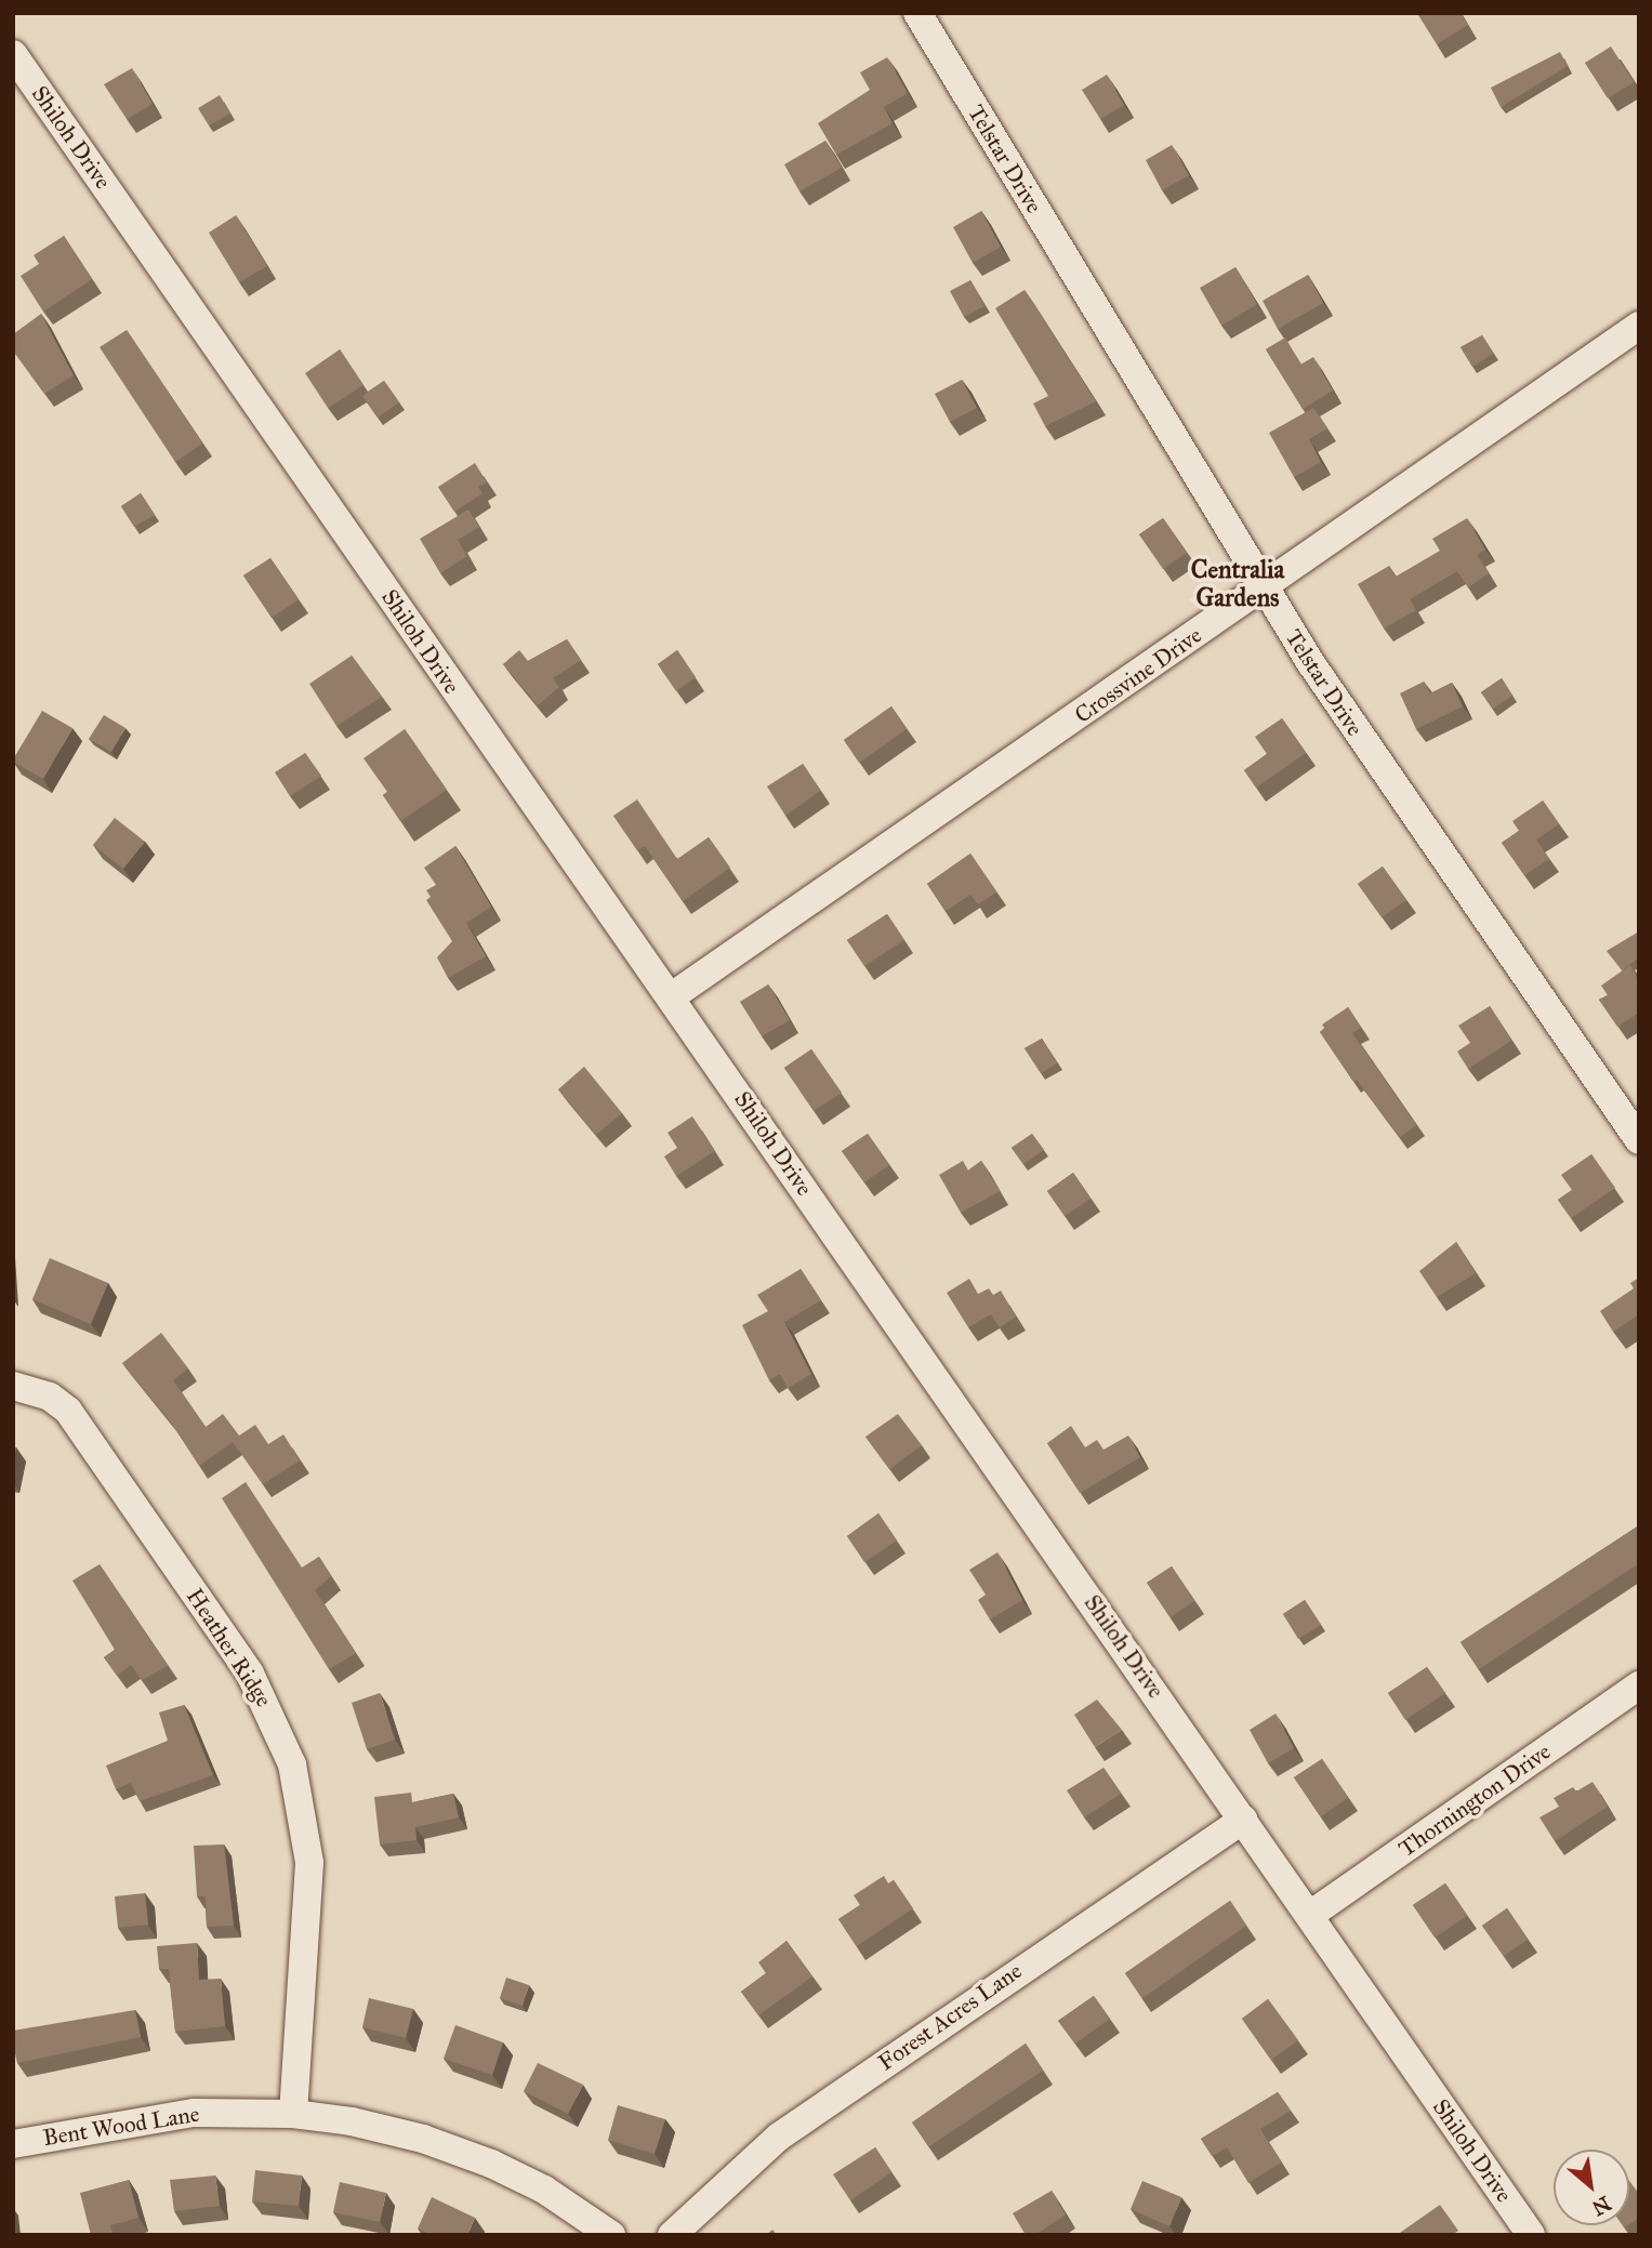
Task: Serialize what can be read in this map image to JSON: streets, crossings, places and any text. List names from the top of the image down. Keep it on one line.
{"streets":{"street":["Shiloh Drive","Telstar Drive","Crossvine Drive","Heather Ridge","Thornington Drive","Forest Acres Lane","Bent Wood Lane"]},"crossings":[["Shiloh Drive","Crossvine Drive"],["Shiloh Drive","Thornington Drive"],["Shiloh Drive","Forest Acres Lane"],["Telstar Drive","Crossvine Drive"],["Heather Ridge","Bent Wood Lane"]],"districts":["Centralia Gardens"],"north":"bottom right"}
